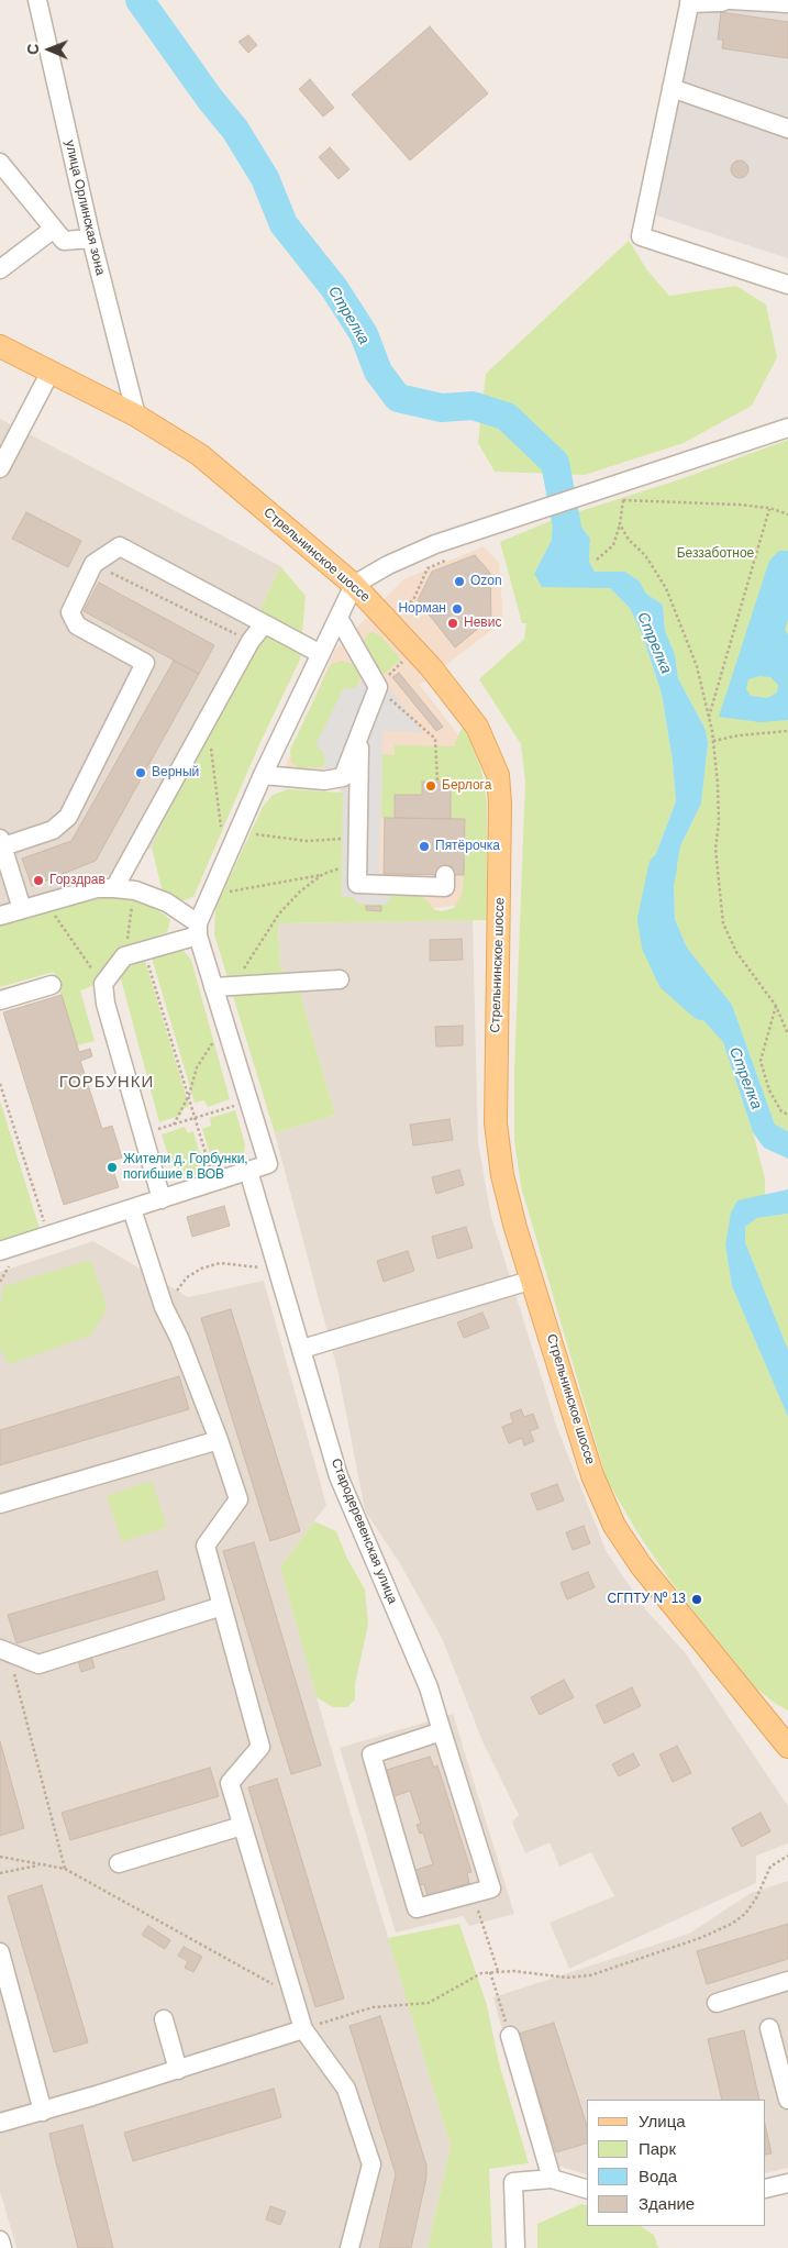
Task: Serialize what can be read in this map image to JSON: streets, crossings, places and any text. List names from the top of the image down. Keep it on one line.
{"streets":{"main road":["Стрельнинское шоссе"],"street":["улица Орлинская зона","Стародеревенская улица"]},"crossings":[["улица Орлинская зона","Стрельнинское шоссе"]],"districts":["ГОРБУНКИ"],"water":["Стрелка"],"parks":["Беззаботное"],"places":["Ozon","Норман","Невис","Верный","Берлога","Пятёрочка","Горздрав","Жители д. Горбунки, погибшие в ВОВ","СГПТУ N⁰ 13"],"legend":["Улица","Парк","Вода","Здание"],"north":"left"}
